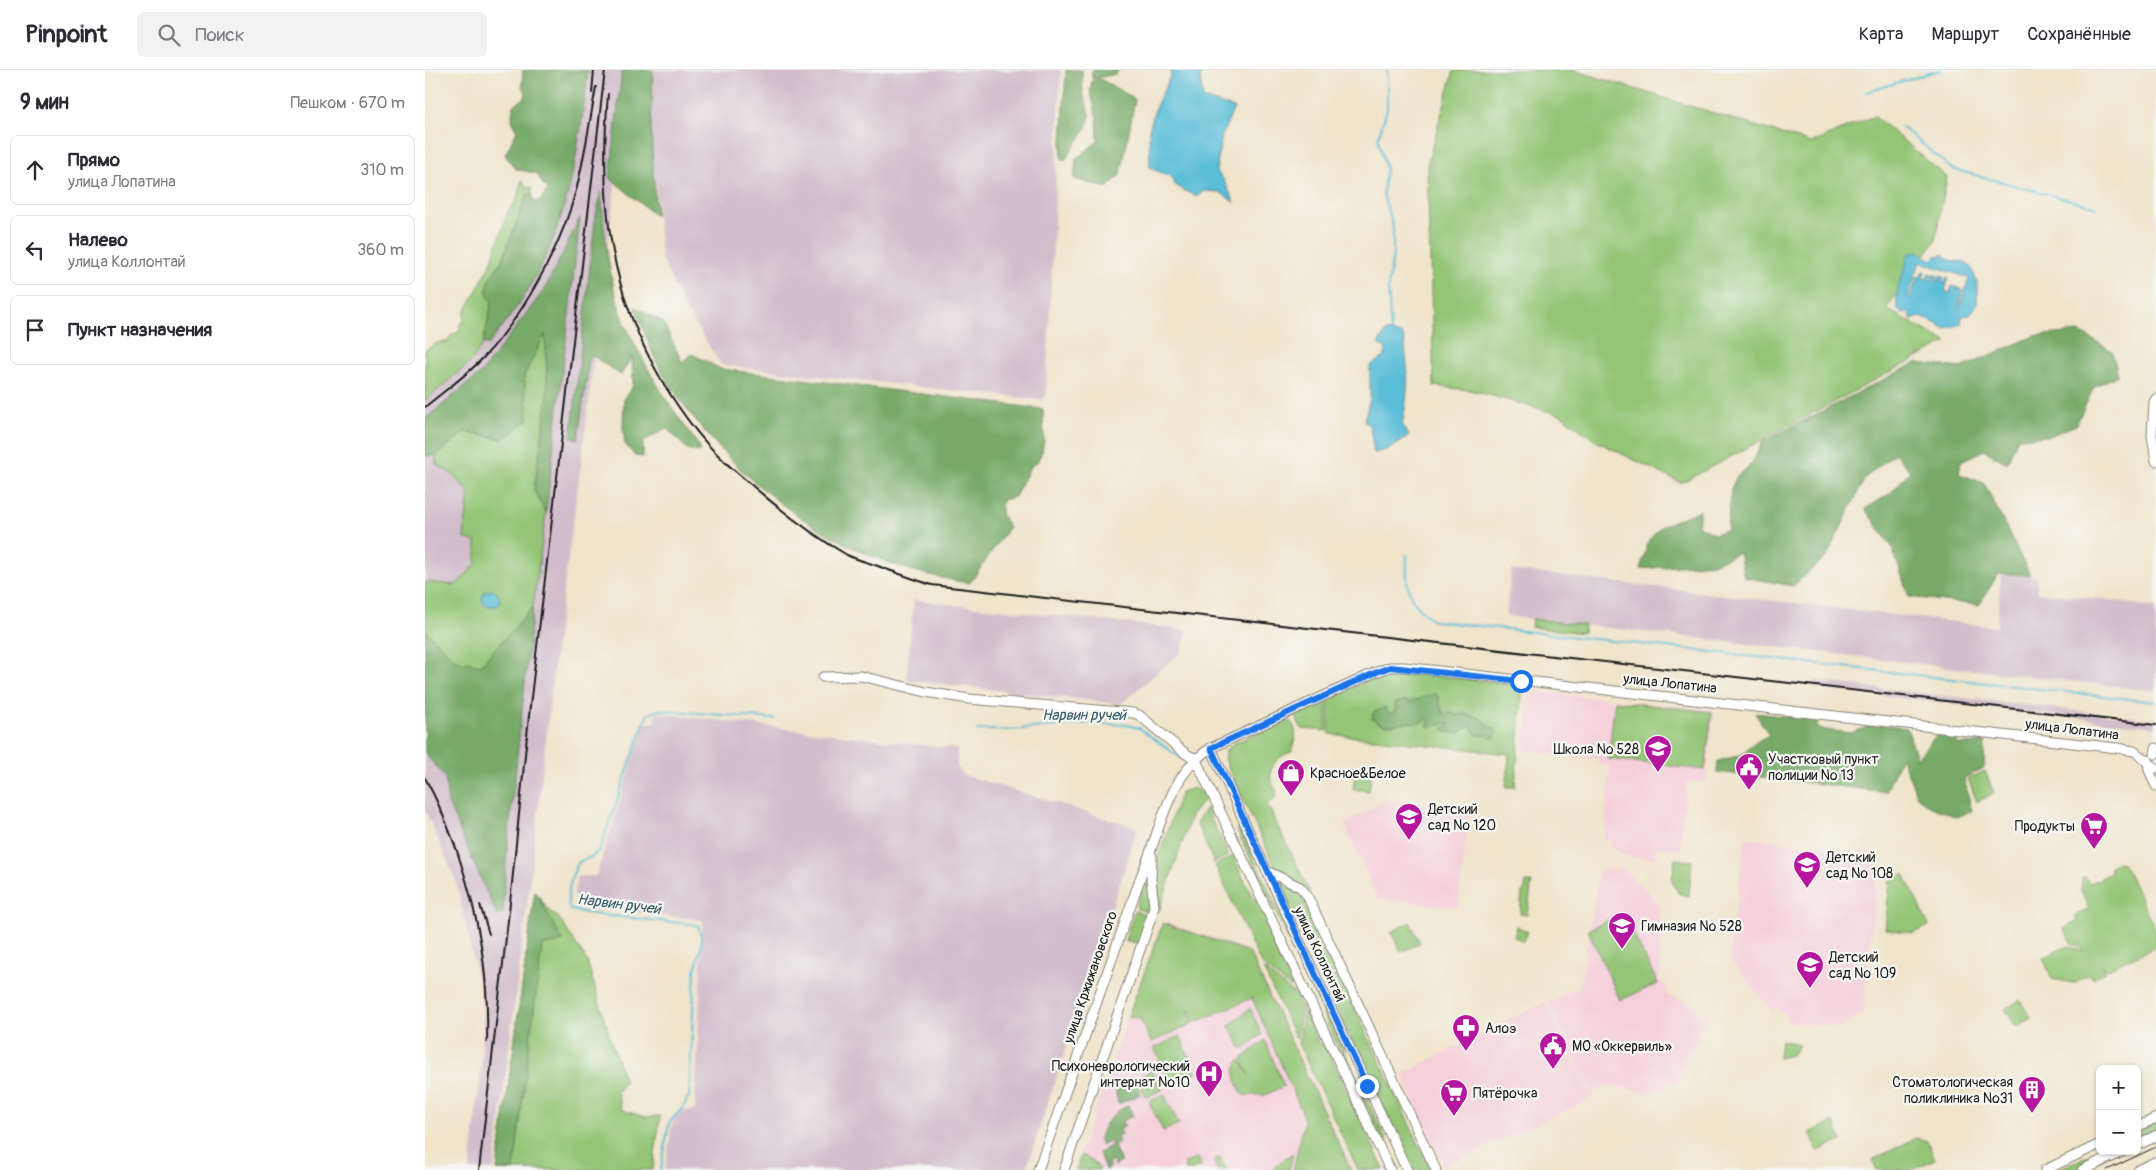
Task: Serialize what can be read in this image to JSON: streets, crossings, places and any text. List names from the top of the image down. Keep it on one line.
{"streets":{"street":["улица Лопатина","улица Коллонтай","улица Кржижановского"]},"crossings":[["улица Лопатина","улица Коллонтай"],["улица Лопатина","улица Кржижановского"],["улица Коллонтай","улица Кржижановского"]],"water":["Нарвин ручей"],"places":{"school or university":["Школа № 528","Детский сад № 120","Детский сад № 108","Гимназия № 528","Детский сад № 109"],"public building":["Участковый пункт полиции № 13","МО «Оккервиль»"],"shop":["Красное&Белое"],"supermarket":["Продукты","Пятёрочка"],"pharmacy":["Алоэ"],"hospital":["Психоневрологический интернат №10"],"building":["Стоматологическая поликлиника №31"]},"page":{"header":"Pinpoint","search":"Поиск","nav":["Карта","Маршрут","Сохранённые"],"heading":["9 мин","Пешком · 670 m"],"list":[["Прямо","улица Лопатина","310 m"],["Налево","улица Коллонтай","360 m"],"Пункт назначения"],"map_buttons":["+","−"]}}
